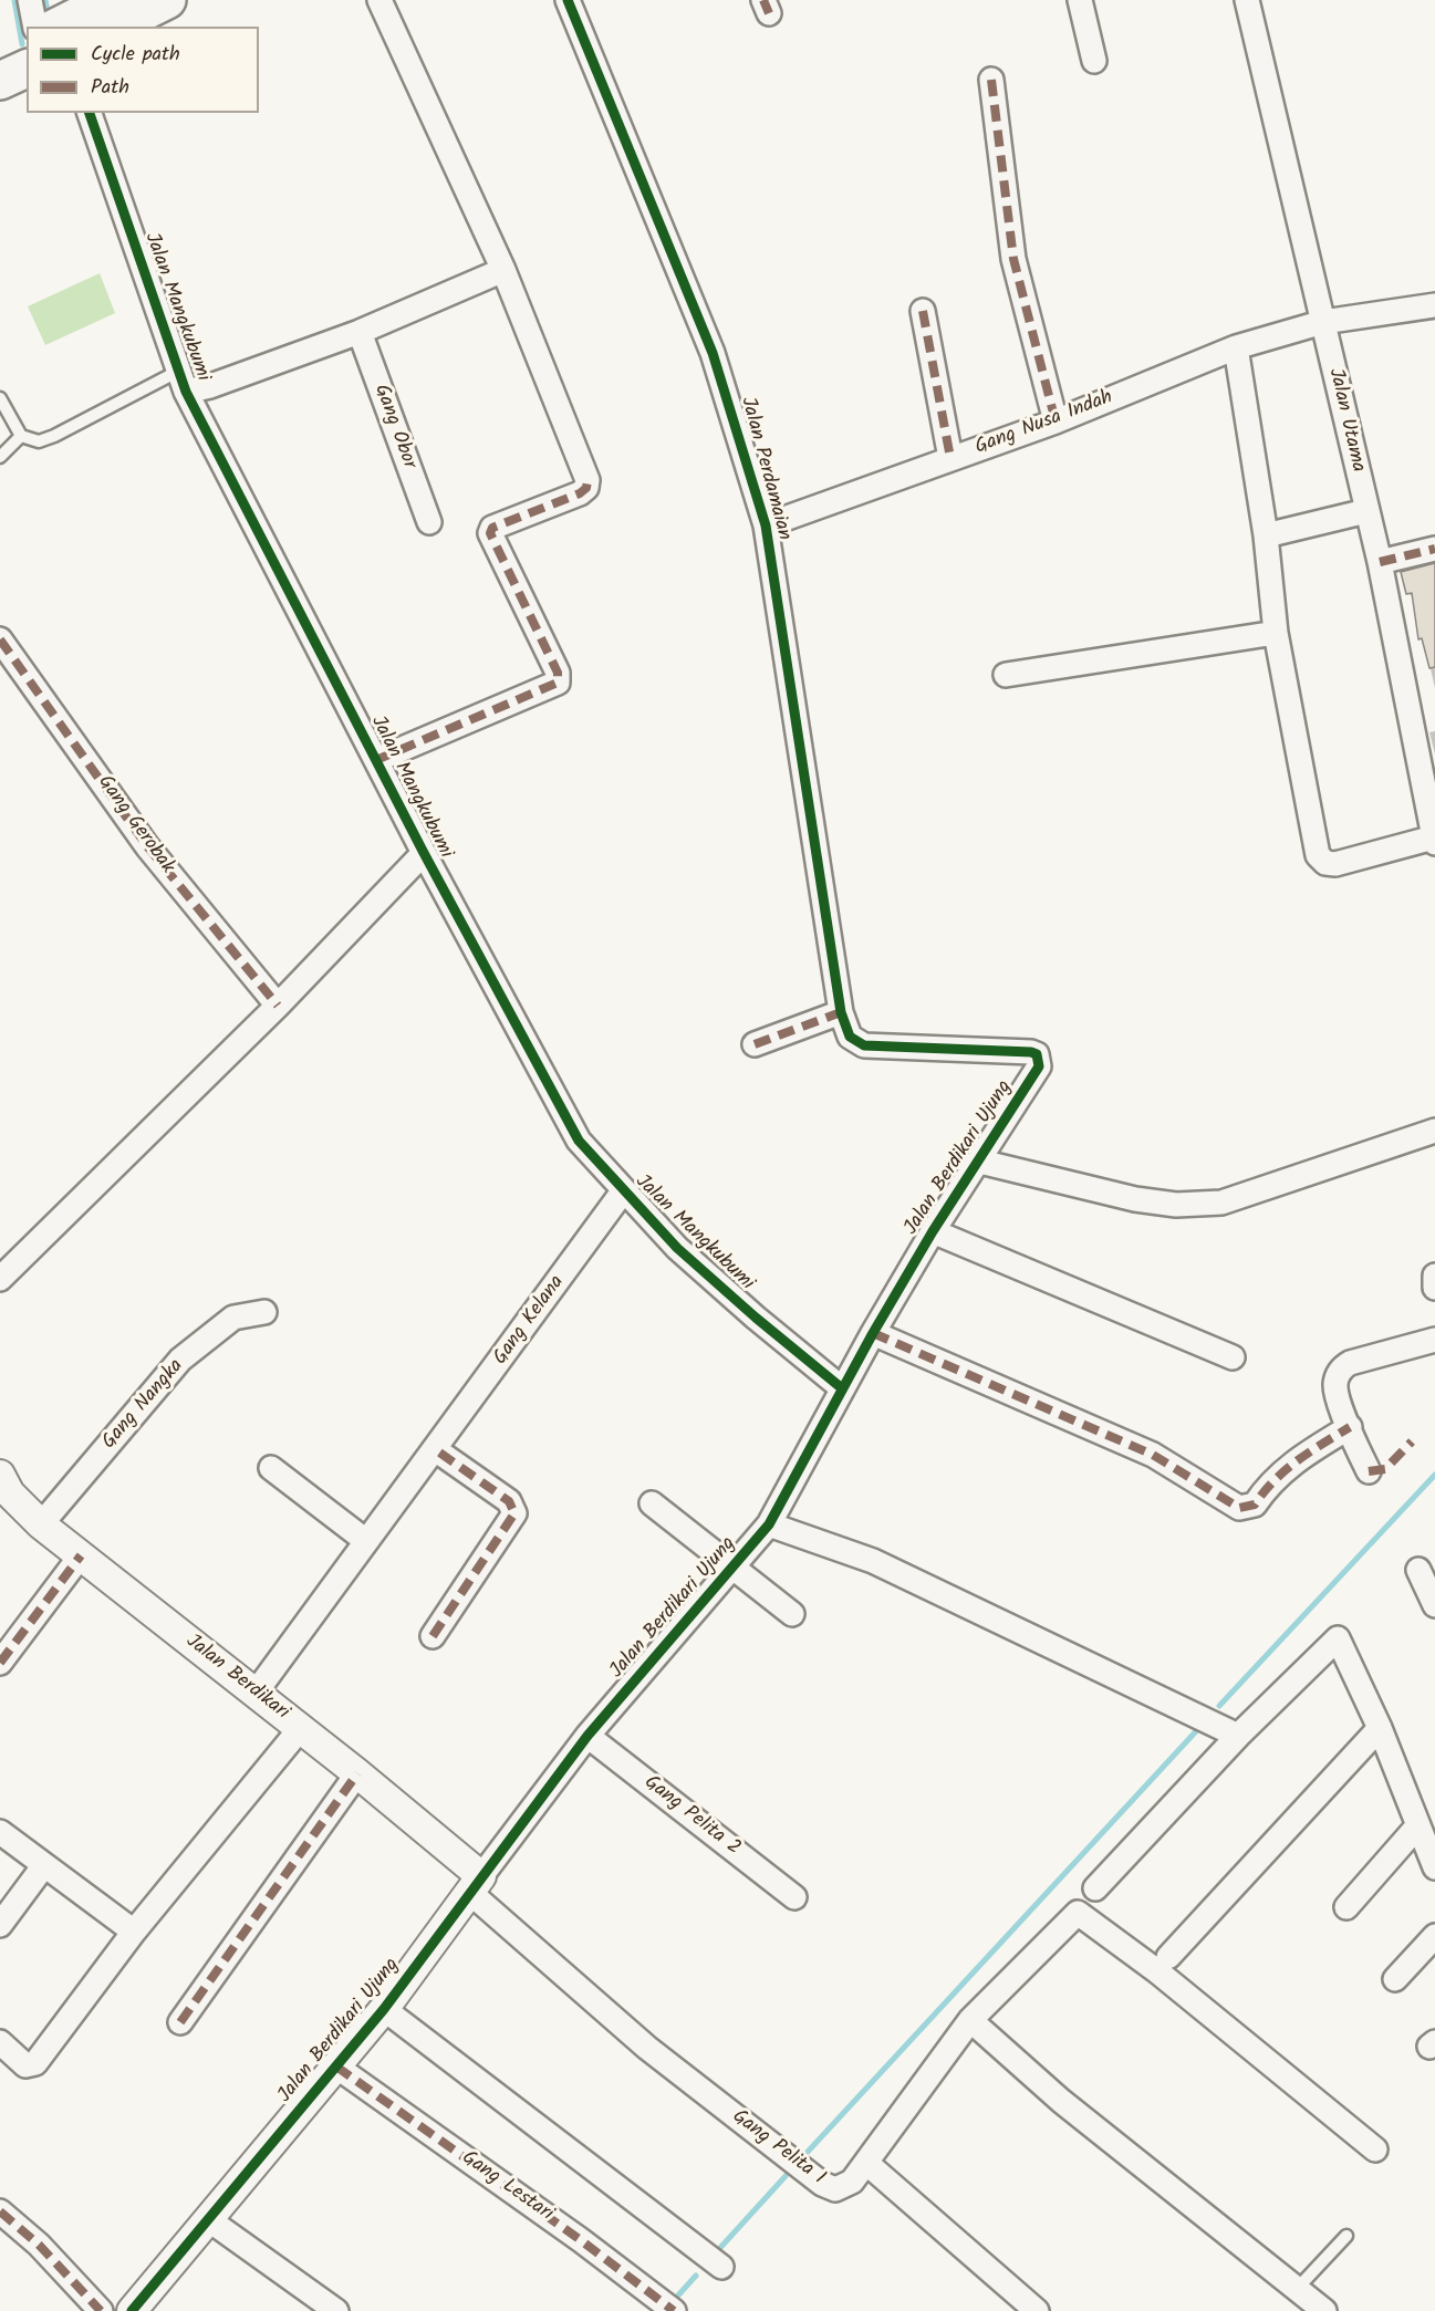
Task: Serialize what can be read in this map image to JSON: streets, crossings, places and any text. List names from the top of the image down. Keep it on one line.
{"streets":{"street":["Jalan Mangkubumi","Jalan Utama","Gang Nusa Indah","Gang Obor","Jalan Perdamaian","Gang Gerobak","Jalan Berdikari Ujung","Gang Kelana","Gang Nangka","Jalan Berdikari","Gang Pelita 2","Gang Pelita 1","Gang Lestari"]},"crossings":[["Jalan Mangkubumi","Jalan Berdikari Ujung"],["Jalan Mangkubumi","Gang Kelana"],["Jalan Utama","Gang Nusa Indah"],["Gang Nusa Indah","Jalan Perdamaian"],["Jalan Perdamaian","Jalan Berdikari Ujung"],["Jalan Berdikari Ujung","Jalan Berdikari"],["Jalan Berdikari Ujung","Gang Pelita 2"],["Jalan Berdikari Ujung","Gang Pelita 1"],["Jalan Berdikari Ujung","Gang Lestari"],["Gang Kelana","Jalan Berdikari"],["Gang Nangka","Jalan Berdikari"],["Jalan Berdikari","Gang Pelita 1"]],"legend":["Cycle path","Path"]}
